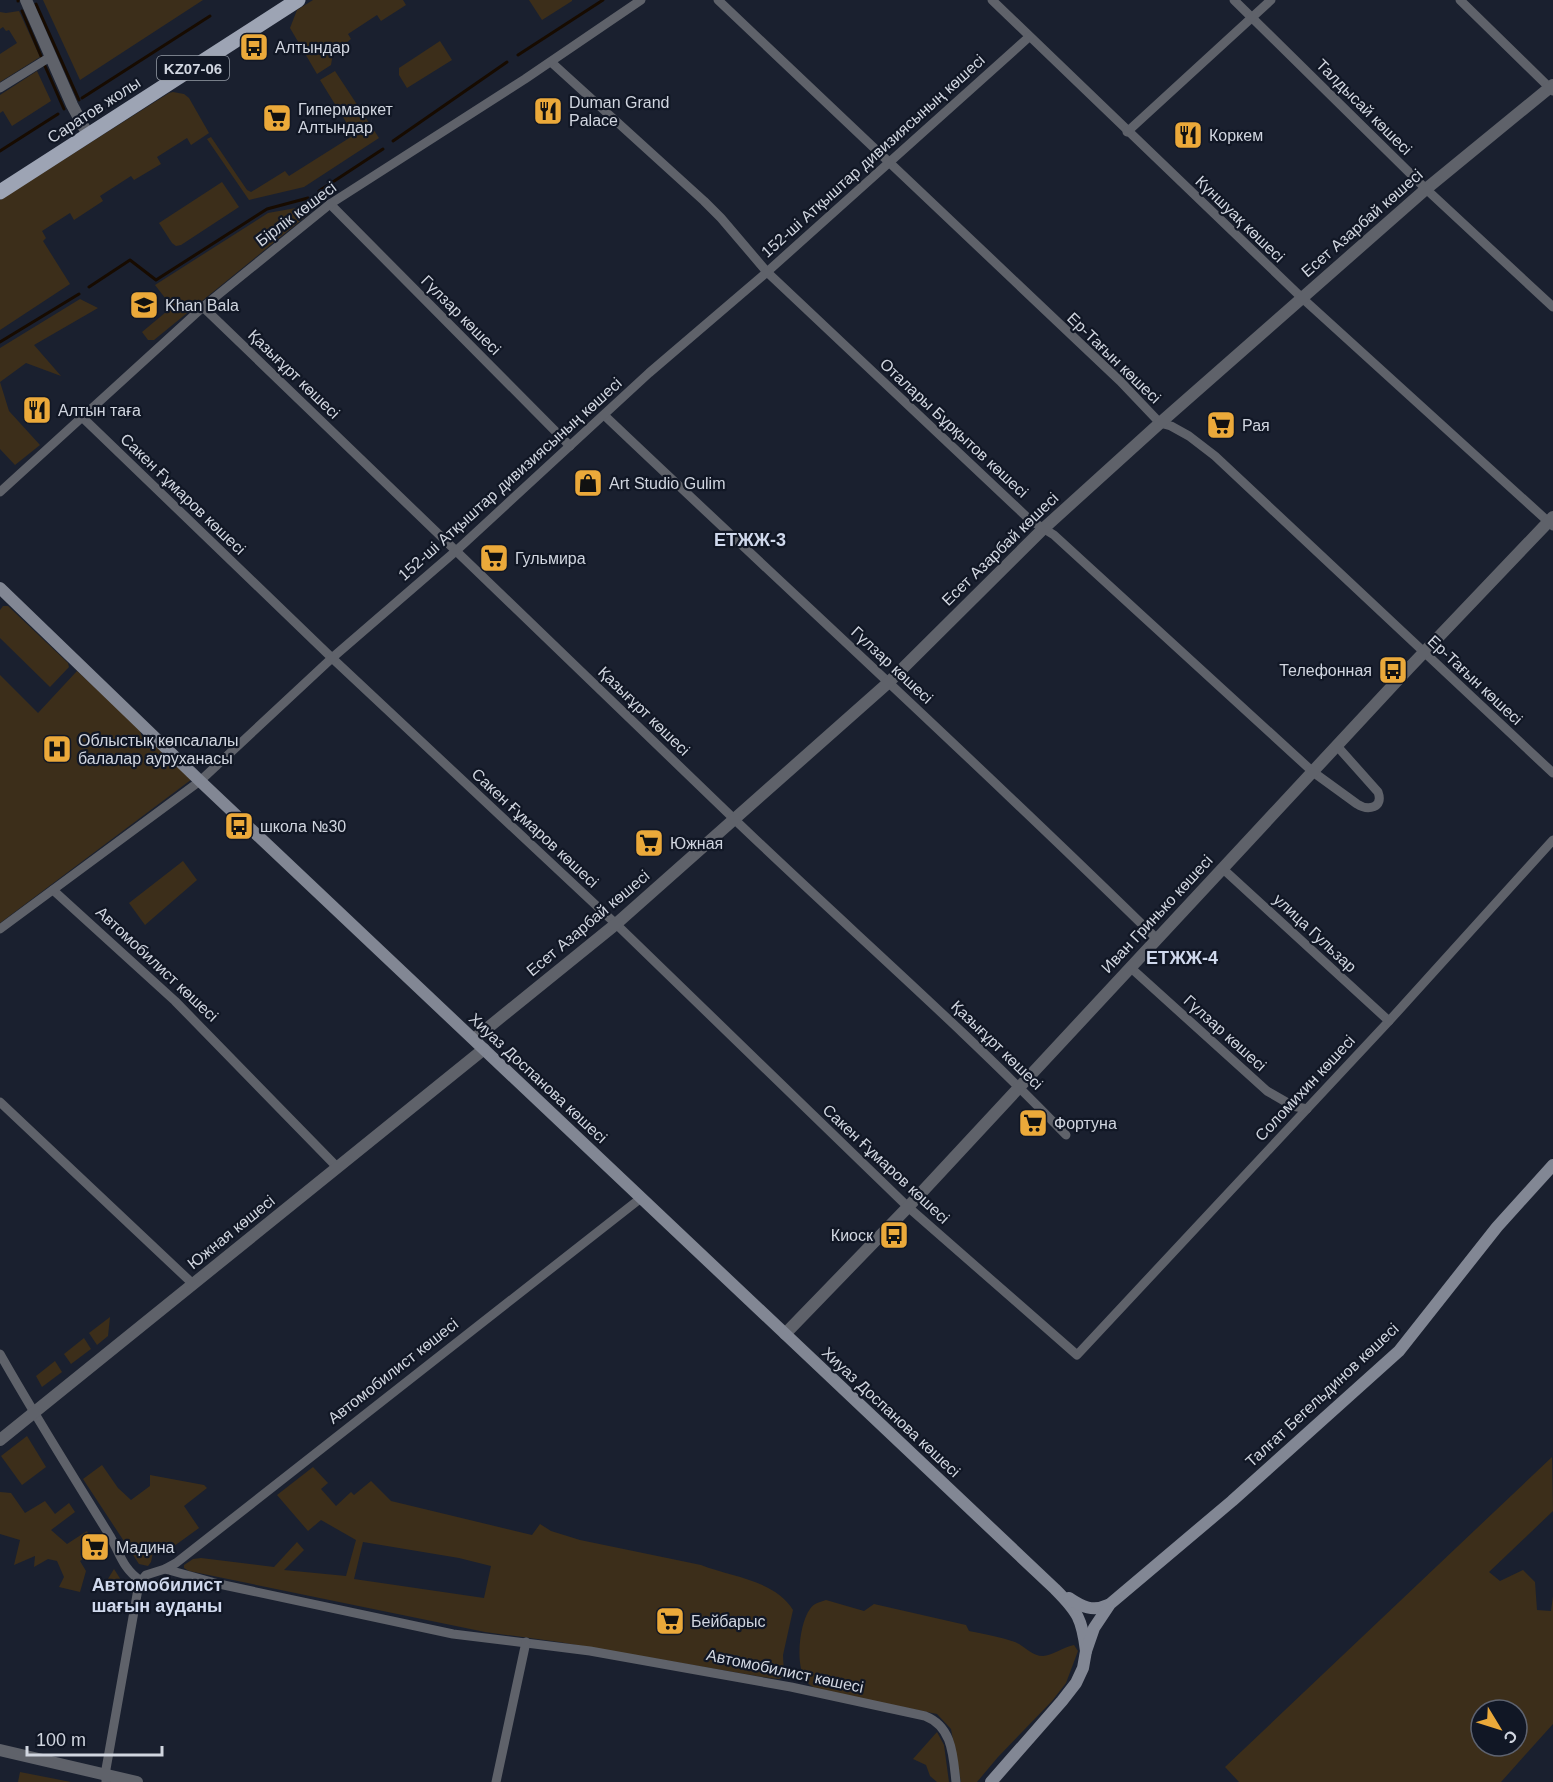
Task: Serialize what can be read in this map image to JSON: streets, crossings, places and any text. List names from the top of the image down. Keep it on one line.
{"streets":{"main road":["KZ07-06","Саратов жолы","Хиуаз Доспанова көшесі","Талғат Бегельдинов көшесі"],"street":["Талдысай көшесі","152-ші Атқыштар дивизиясының көшесі","Бірлік көшесі","Күншуақ көшесі","Есет Азарбай көшесі","Гүлзар көшесі","Ер-Тағын көшесі","Қазығұрт көшесі","Оталары Бұрқытов көшесі","Сакен Ғұмаров көшесі","Иван Гринько көшесі","улица Гульзар","Автомобилист көшесі","Соломихин көшесі","Южная көшесі"]},"crossings":[["Талдысай көшесі","Есет Азарбай көшесі"],["152-ші Атқыштар дивизиясының көшесі","Күншуақ көшесі"],["152-ші Атқыштар дивизиясының көшесі","Гүлзар көшесі"],["152-ші Атқыштар дивизиясының көшесі","Ер-Тағын көшесі"],["152-ші Атқыштар дивизиясының көшесі","Қазығұрт көшесі"],["152-ші Атқыштар дивизиясының көшесі","Оталары Бұрқытов көшесі"],["152-ші Атқыштар дивизиясының көшесі","Сакен Ғұмаров көшесі"],["152-ші Атқыштар дивизиясының көшесі","Автомобилист көшесі"],["152-ші Атқыштар дивизиясының көшесі","Хиуаз Доспанова көшесі"],["Бірлік көшесі","Гүлзар көшесі"],["Бірлік көшесі","Қазығұрт көшесі"],["Бірлік көшесі","Оталары Бұрқытов көшесі"],["Бірлік көшесі","Сакен Ғұмаров көшесі"],["Күншуақ көшесі","Есет Азарбай көшесі"],["Күншуақ көшесі","Иван Гринько көшесі"],["Есет Азарбай көшесі","Гүлзар көшесі"],["Есет Азарбай көшесі","Ер-Тағын көшесі"],["Есет Азарбай көшесі","Қазығұрт көшесі"],["Есет Азарбай көшесі","Оталары Бұрқытов көшесі"],["Есет Азарбай көшесі","Сакен Ғұмаров көшесі"],["Есет Азарбай көшесі","Хиуаз Доспанова көшесі"],["Гүлзар көшесі","Иван Гринько көшесі"],["Гүлзар көшесі","Соломихин көшесі"],["Ер-Тағын көшесі","Иван Гринько көшесі"],["Қазығұрт көшесі","Иван Гринько көшесі"],["Оталары Бұрқытов көшесі","Иван Гринько көшесі"],["Сакен Ғұмаров көшесі","Иван Гринько көшесі"],["Сакен Ғұмаров көшесі","Соломихин көшесі"],["Иван Гринько көшесі","улица Гульзар"],["Иван Гринько көшесі","Хиуаз Доспанова көшесі"],["улица Гульзар","Соломихин көшесі"],["Автомобилист көшесі","Хиуаз Доспанова көшесі"],["Автомобилист көшесі","Южная көшесі"],["Хиуаз Доспанова көшесі","Южная көшесі"]],"districts":["ЕТЖЖ-3","ЕТЖЖ-4","Автомобилист шағын ауданы"],"places":{"bus stop":["Алтындар","Телефонная","школа №30","Киоск"],"restaurant":["Duman Grand Palace","Коркем","Алтын таға"],"supermarket":["Гипермаркет Алтындар","Рая","Гульмира","Южная","Фортуна","Мадина","Бейбарыс"],"school or university":["Khan Bala"],"shop":["Art Studio Gulim"],"hospital":["Облыстық көпсалалы балалар ауруханасы"]},"scale_bar":"100 m","north":"bottom right"}
